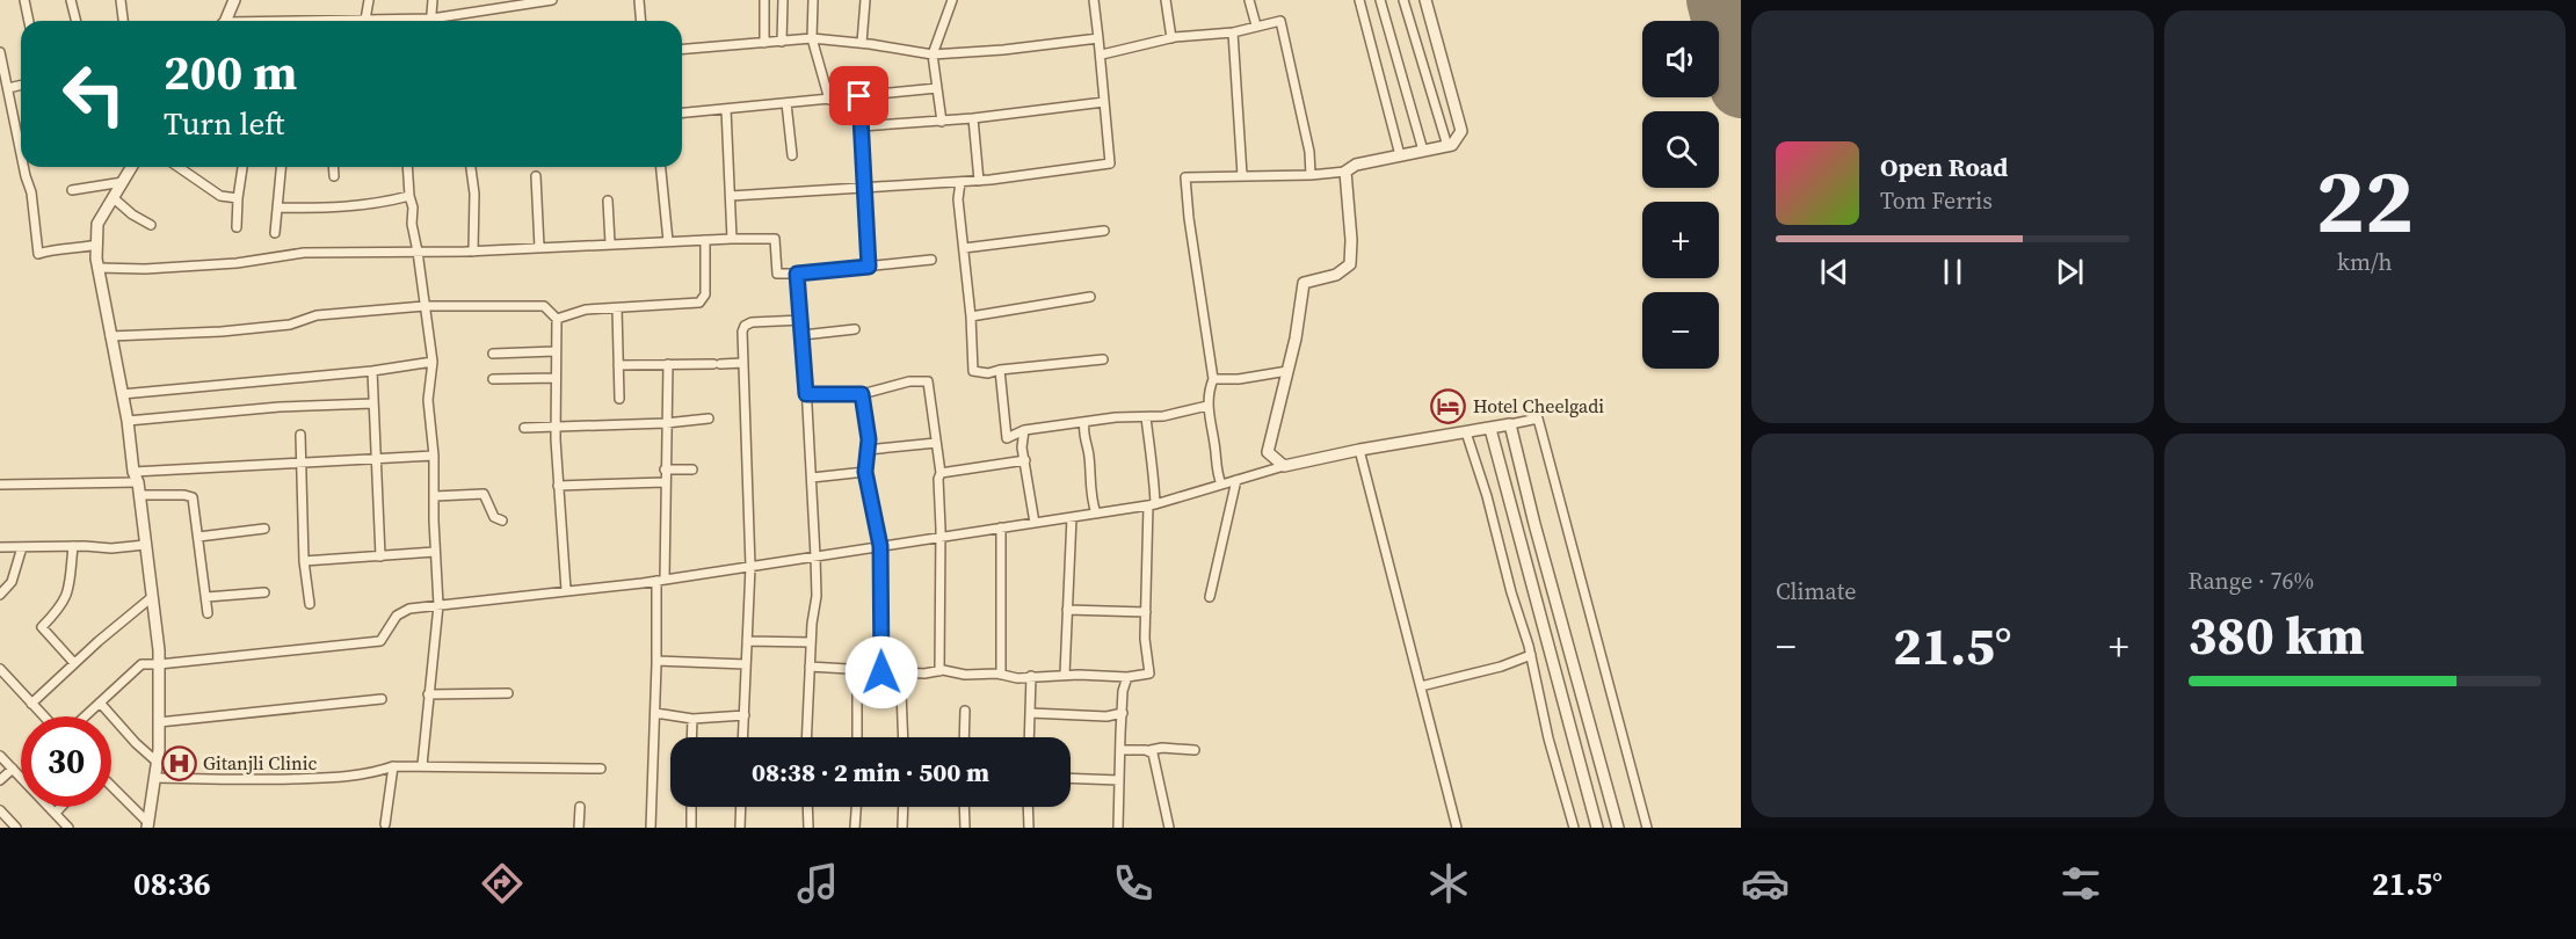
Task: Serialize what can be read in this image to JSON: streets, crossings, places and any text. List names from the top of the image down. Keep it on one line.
{"places":{"hotel":["Hotel Cheelgadi"],"hospital":["Gitanjli Clinic"]},"page":{"tile":[["22","km/h"],"Climate",["Range · 76%","380 km"]],"map_buttons":["+","−"],"turn":["200 m","Turn left"],"song":["Open Road","Tom Ferris"],"heat":["−","21.5°","+"],"limit":"30","trip":"08:38 · 2 min · 500 m","tabs":["08:36","21.5°"]}}
